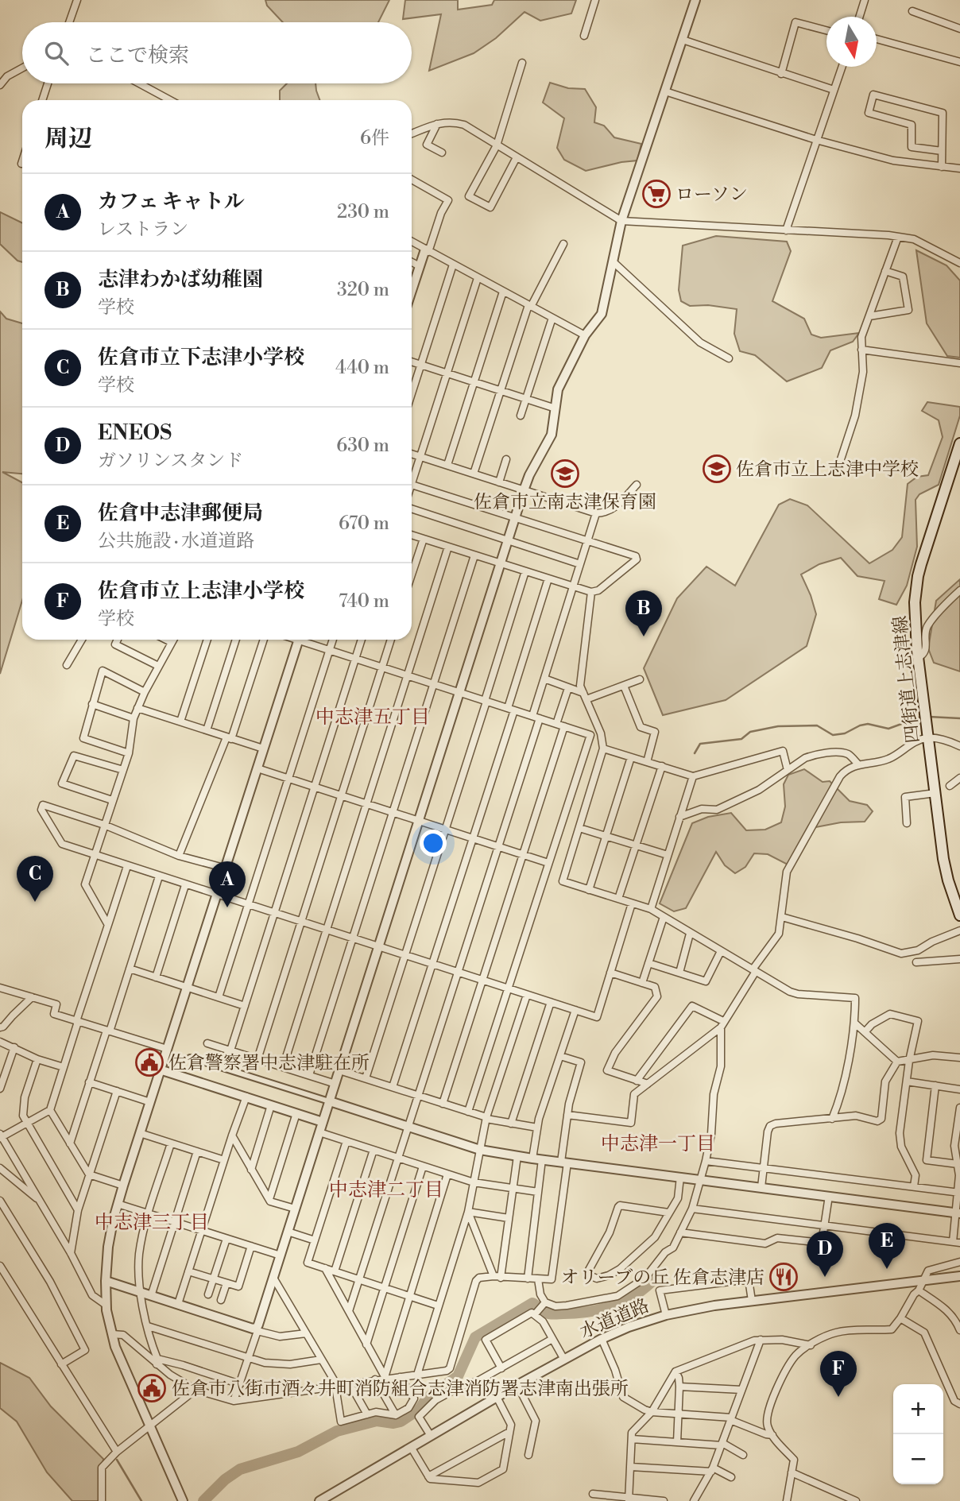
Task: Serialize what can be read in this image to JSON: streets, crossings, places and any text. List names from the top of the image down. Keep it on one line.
{"streets":{"main road":["四街道上志津線"],"street":["水道道路"]},"districts":["中志津五丁目","中志津一丁目","中志津二丁目","中志津三丁目"],"places":{"supermarket":["ローソン"],"school or university":["佐倉市立上志津中学校","佐倉市立南志津保育園"],"public building":["佐倉警察署中志津駐在所","佐倉市八街市酒々井町消防組合志津消防署志津南出張所"],"restaurant":["オリーブの丘 佐倉志津店"]},"north":"bottom","page":{"search":"ここで検索","heading":["周辺","6件"],"list":[{"mark":"A","name":"カフェ キャトル","note":"レストラン","value":"230 m"},{"mark":"B","name":"志津わかば幼稚園","note":"学校","value":"320 m"},{"mark":"C","name":"佐倉市立下志津小学校","note":"学校","value":"440 m"},{"mark":"D","name":"ENEOS","note":"ガソリンスタンド","value":"630 m"},{"mark":"E","name":"佐倉中志津郵便局","note":"公共施設 · 水道道路","value":"670 m"},{"mark":"F","name":"佐倉市立上志津小学校","note":"学校","value":"740 m"}],"pins":["B","C","A","E","D","F"],"map_buttons":["+","−"]}}
